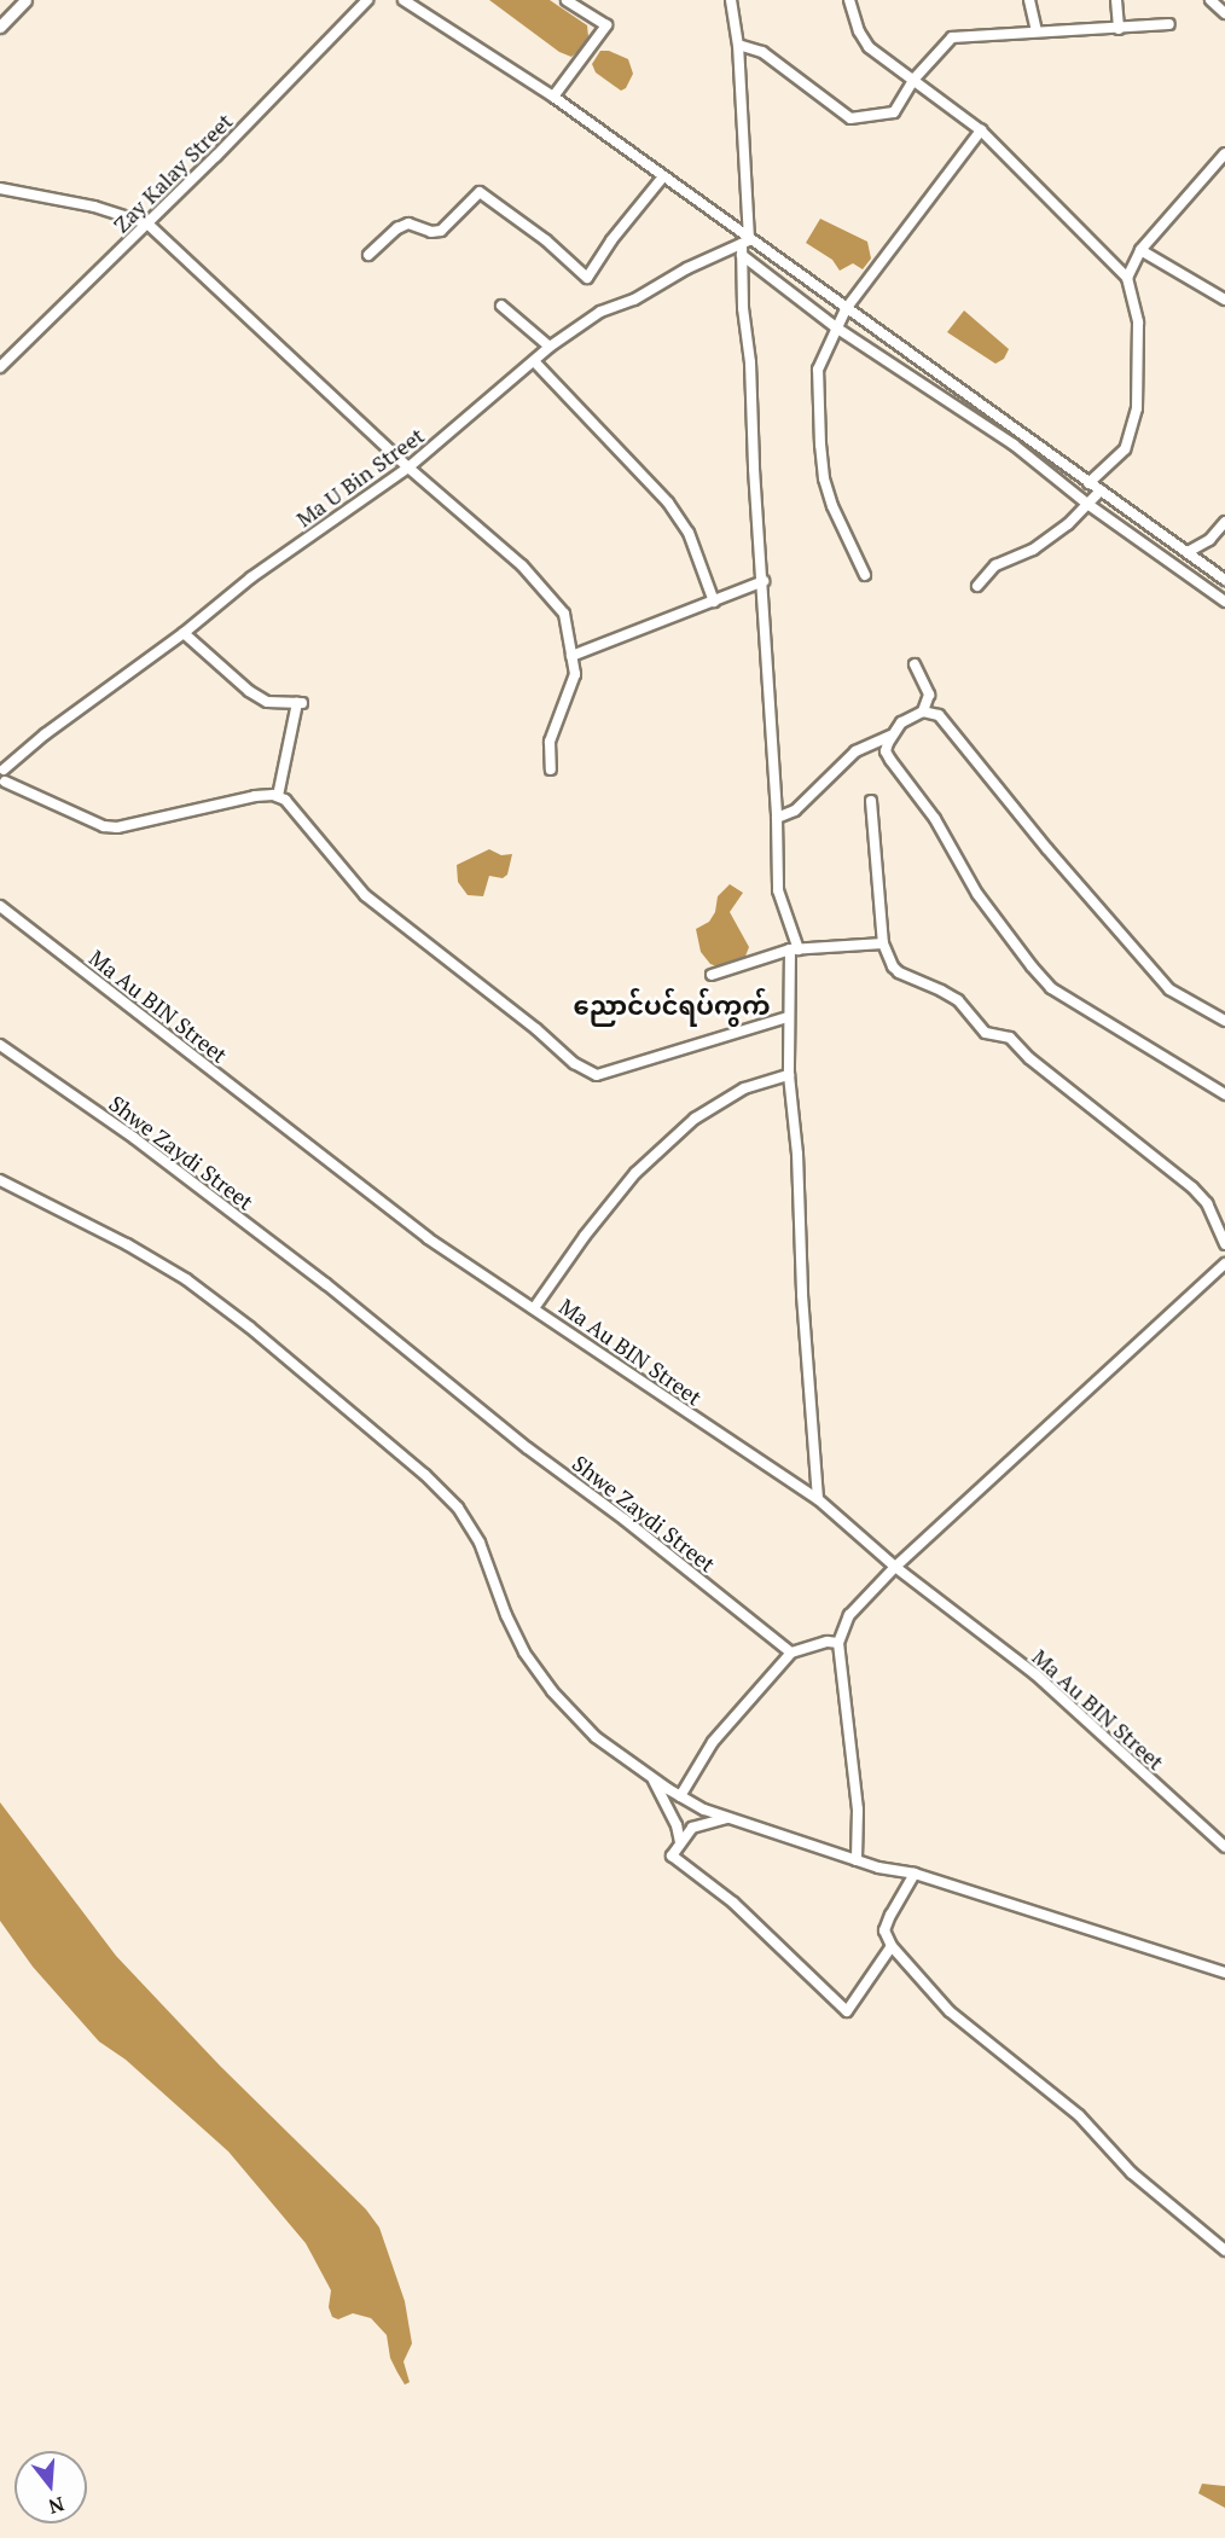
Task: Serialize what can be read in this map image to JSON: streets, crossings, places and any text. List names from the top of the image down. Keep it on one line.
{"streets":{"street":["Zay Kalay Street","Ma U Bin Street","Ma Au BIN Street","Shwe Zaydi Street"]},"districts":["ညောင်ပင်ရပ်ကွက်"],"north":"bottom"}
